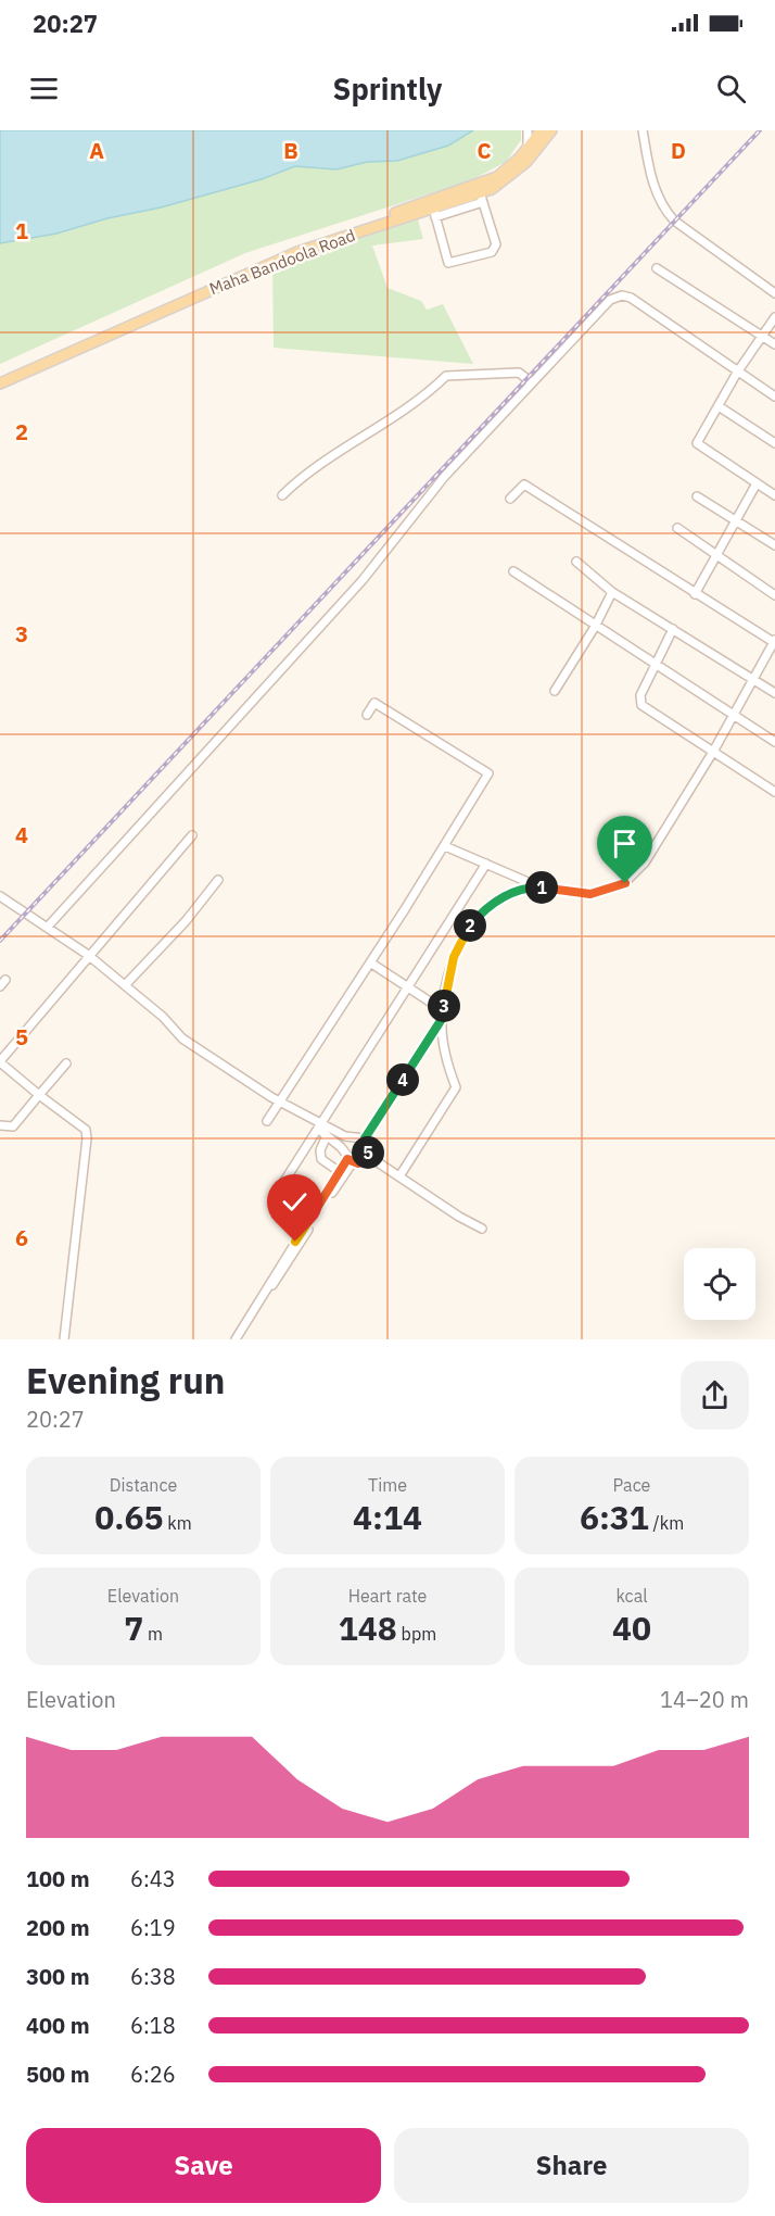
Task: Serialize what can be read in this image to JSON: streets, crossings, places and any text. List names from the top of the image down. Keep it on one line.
{"streets":{"main road":["Maha Bandoola Road"]},"page":{"status":"20:27","header":"Sprintly","pins":["1","2","3","4","5"],"heading":["Evening run","20:27"],"stats":[["Distance","0.65 km"],["Time","4:14"],["Pace","6:31 /km"],["Elevation","7 m"],["Heart rate","148 bpm"],["kcal","40"]],"chart":["Elevation","14–20 m"],"list":[{"name":"100 m","note":"6:43"},{"name":"200 m","note":"6:19"},{"name":"300 m","note":"6:38"},{"name":"400 m","note":"6:18"},{"name":"500 m","note":"6:26"}],"buttons":["Save","Share"]},"grid":{"columns":["A","B","C","D"],"rows":["1","2","3","4","5","6"]}}
